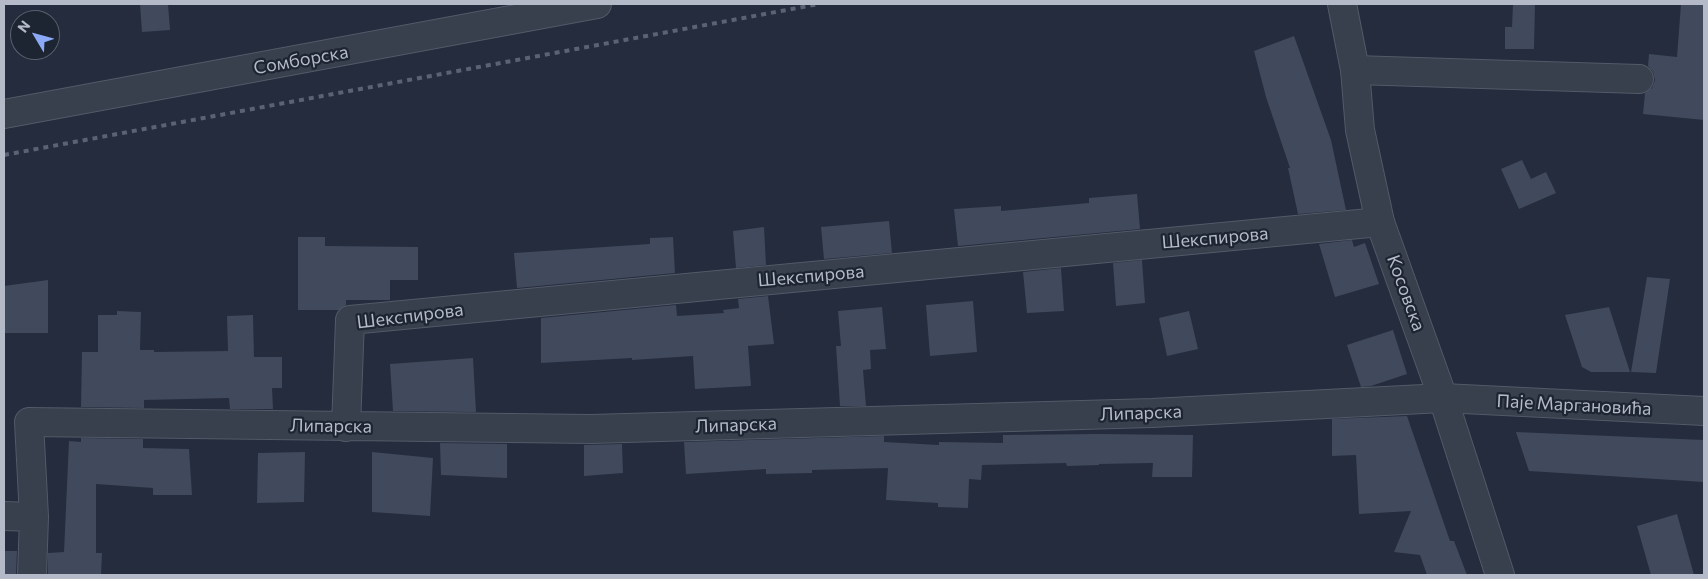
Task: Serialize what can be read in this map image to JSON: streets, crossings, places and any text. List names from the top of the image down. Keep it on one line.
{"streets":{"street":["Сомборска","Шекспирова","Косовска","Паје Маргановића","Липарска"]},"crossings":[["Шекспирова","Косовска"],["Шекспирова","Липарска"],["Косовска","Паје Маргановића"],["Косовска","Липарска"],["Паје Маргановића","Липарска"]],"north":"top left"}
